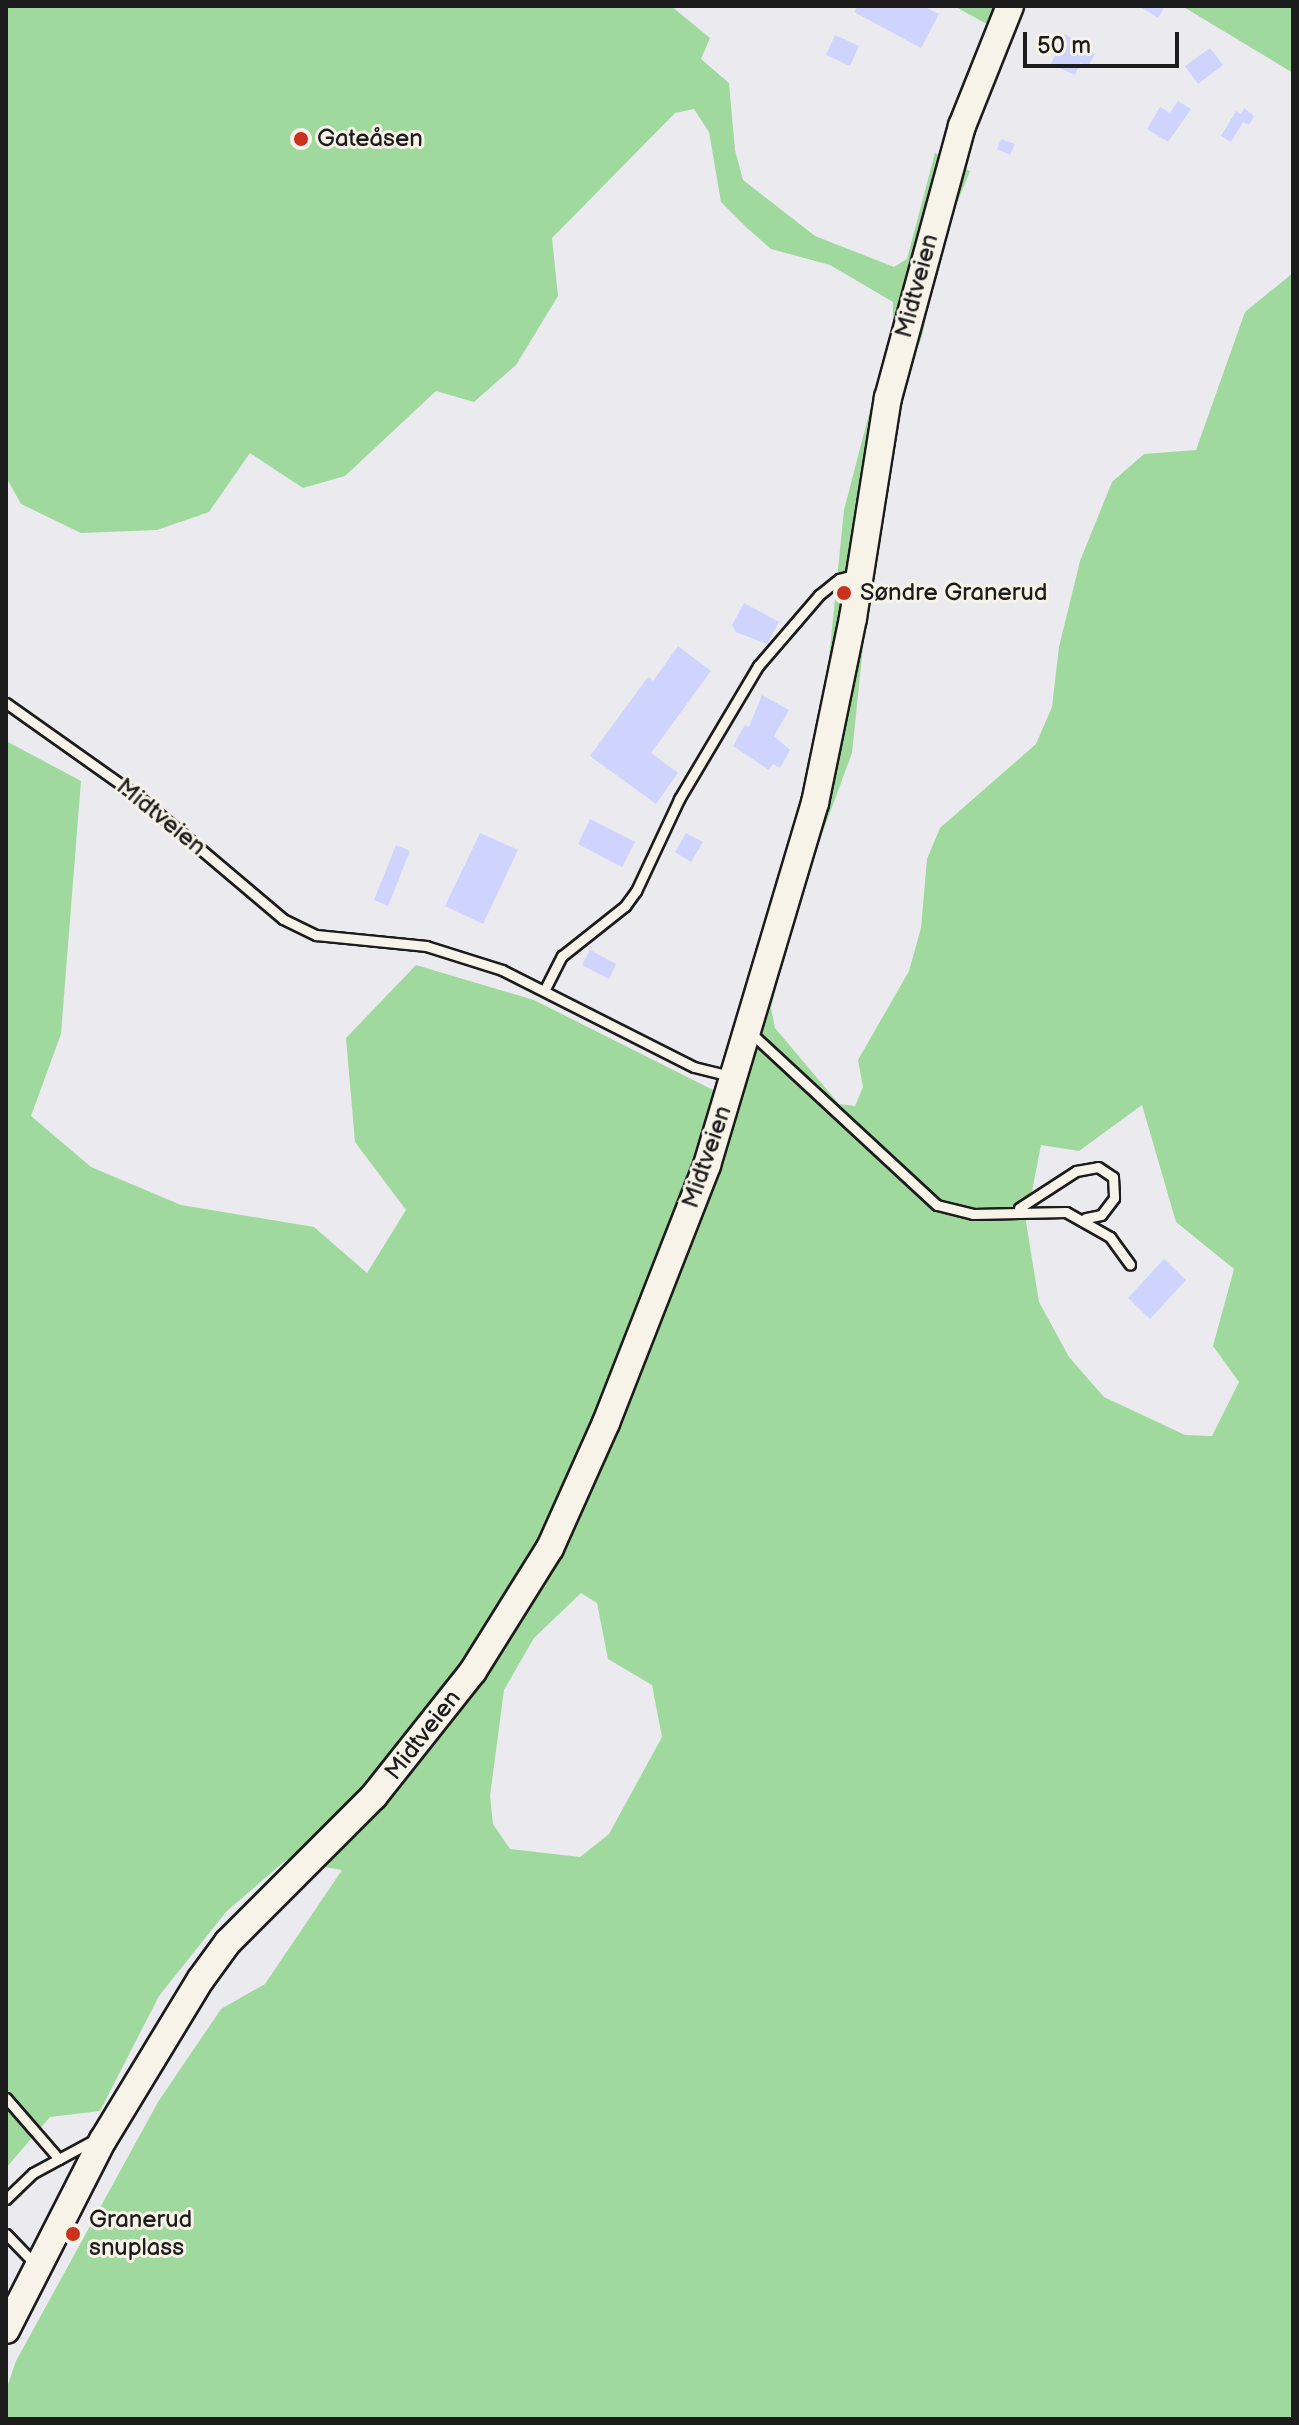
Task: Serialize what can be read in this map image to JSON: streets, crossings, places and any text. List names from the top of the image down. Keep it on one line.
{"streets":{"main road":["Midtveien"]},"places":["Gateåsen","Søndre Granerud","Granerud snuplass"],"scale_bar":"50 m"}
